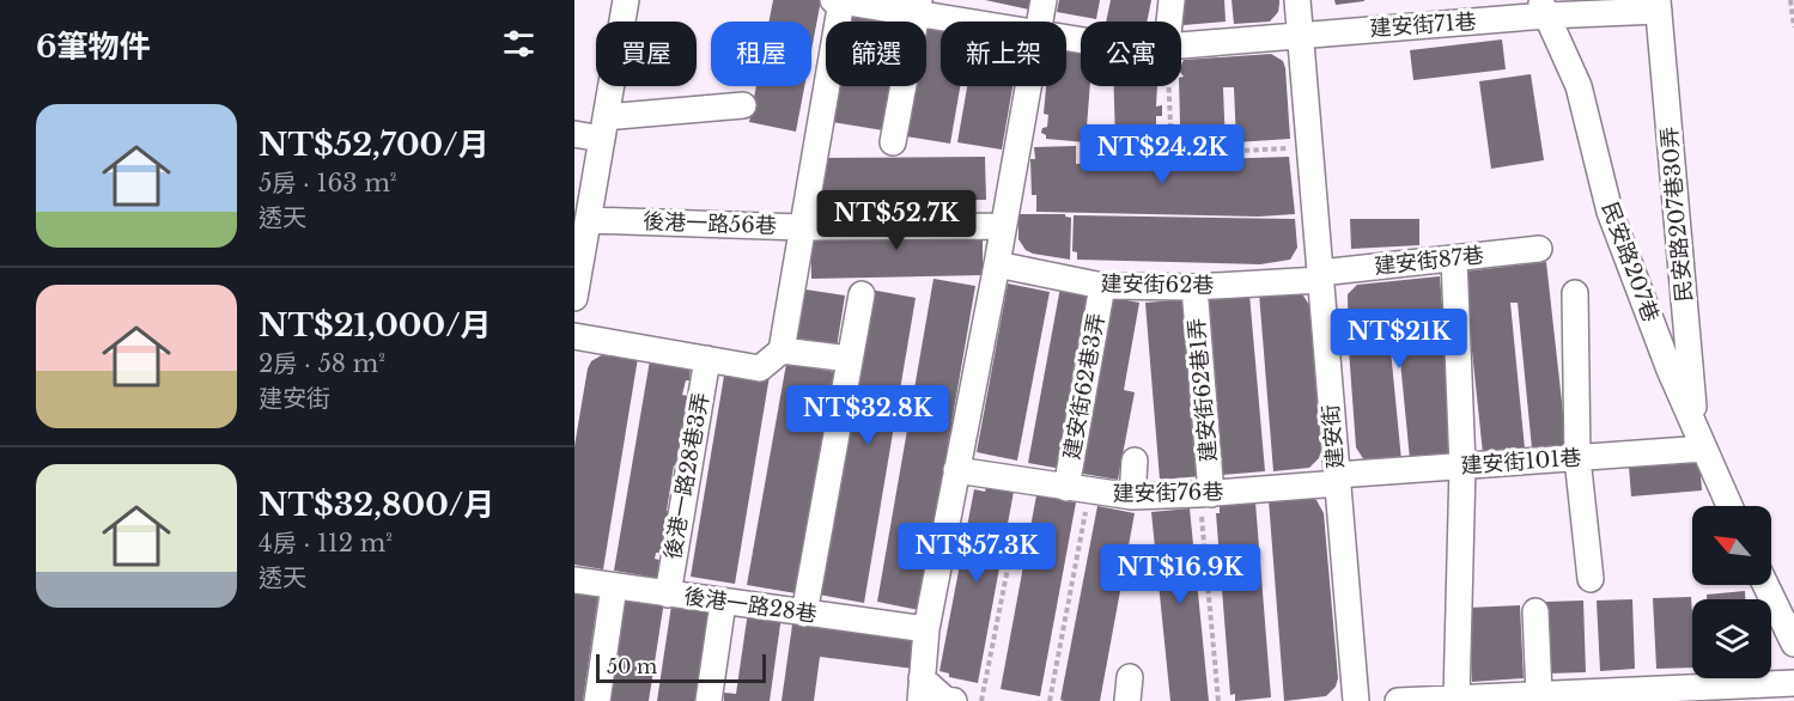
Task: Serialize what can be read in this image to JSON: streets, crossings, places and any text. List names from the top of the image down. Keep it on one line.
{"streets":{"street":["建安街71巷","民安路207巷30弄","後港一路56巷","建安街87巷","民安路207巷","建安街62巷","建安街62巷3弄","建安街62巷1弄","建安街","建安街101巷","後港一路28巷3弄","建安街76巷","後港一路28巷"]},"crossings":[["建安街71巷","民安路207巷30弄"],["建安街71巷","民安路207巷"],["建安街71巷","建安街"],["民安路207巷30弄","民安路207巷"],["民安路207巷30弄","建安街101巷"],["建安街87巷","建安街62巷"],["建安街87巷","建安街"],["民安路207巷","建安街101巷"],["建安街62巷","建安街62巷3弄"],["建安街62巷","建安街62巷1弄"],["建安街62巷","建安街"],["建安街62巷3弄","建安街76巷"],["建安街62巷1弄","建安街76巷"],["建安街","建安街101巷"],["建安街","建安街76巷"],["建安街101巷","建安街76巷"],["後港一路28巷3弄","後港一路28巷"]],"scale_bar":"50 m","north":"top left","page":{"heading":"6筆物件","chip":["買屋","租屋","篩選","新上架","公寓"],"list":[{"name":"NT$52,700/月","note":"5房 · 163 m² · 透天"},{"name":"NT$21,000/月","note":"2房 · 58 m² · 建安街"},{"name":"NT$32,800/月","note":"4房 · 112 m² · 透天"}],"price":["NT$24.2K","NT$52.7K","NT$21K","NT$32.8K","NT$57.3K","NT$16.9K"],"scale":"50 m"}}
